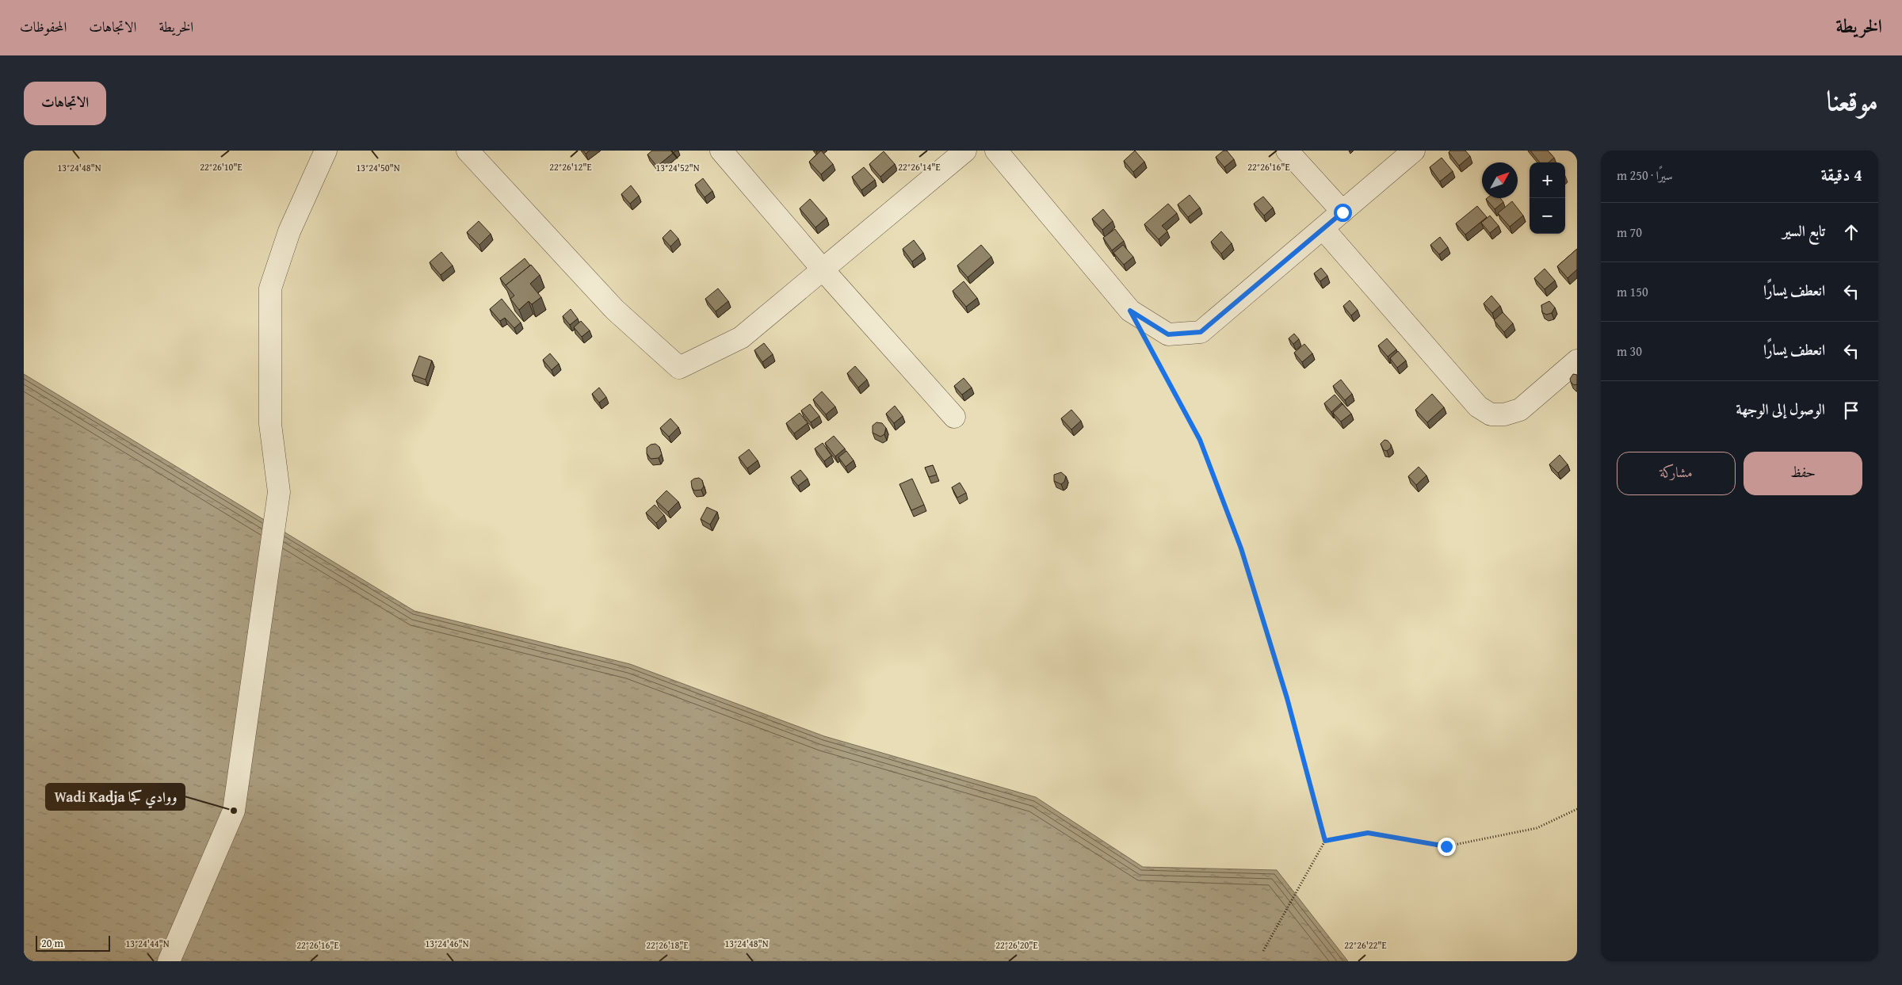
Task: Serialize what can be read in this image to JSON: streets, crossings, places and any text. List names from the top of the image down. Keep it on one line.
{"places":["Wadi Kadja ووادي كجا"],"scale_bar":"20 m","north":"top right","page":{"header":"الخريطة","nav":["الخريطة","الاتجاهات","المحفوظات"],"title":"موقعنا","buttons":["الاتجاهات",["حفظ","مشاركة"]],"heading":["4 دقيقة","سيرًا · 250 m"],"map_buttons":["+","−"],"list":[["تابع السير","70 m"],["انعطف يسارًا","150 m"],["انعطف يسارًا","30 m"],"الوصول إلى الوجهة"],"scale":"20 m"},"coordinates":["22°26'10\"E","22°26'12\"E","22°26'14\"E","22°26'16\"E","13°24'48\"N","13°24'50\"N","13°24'52\"N","13°24'44\"N","13°24'46\"N","22°26'18\"E","22°26'20\"E","22°26'22\"E"]}
